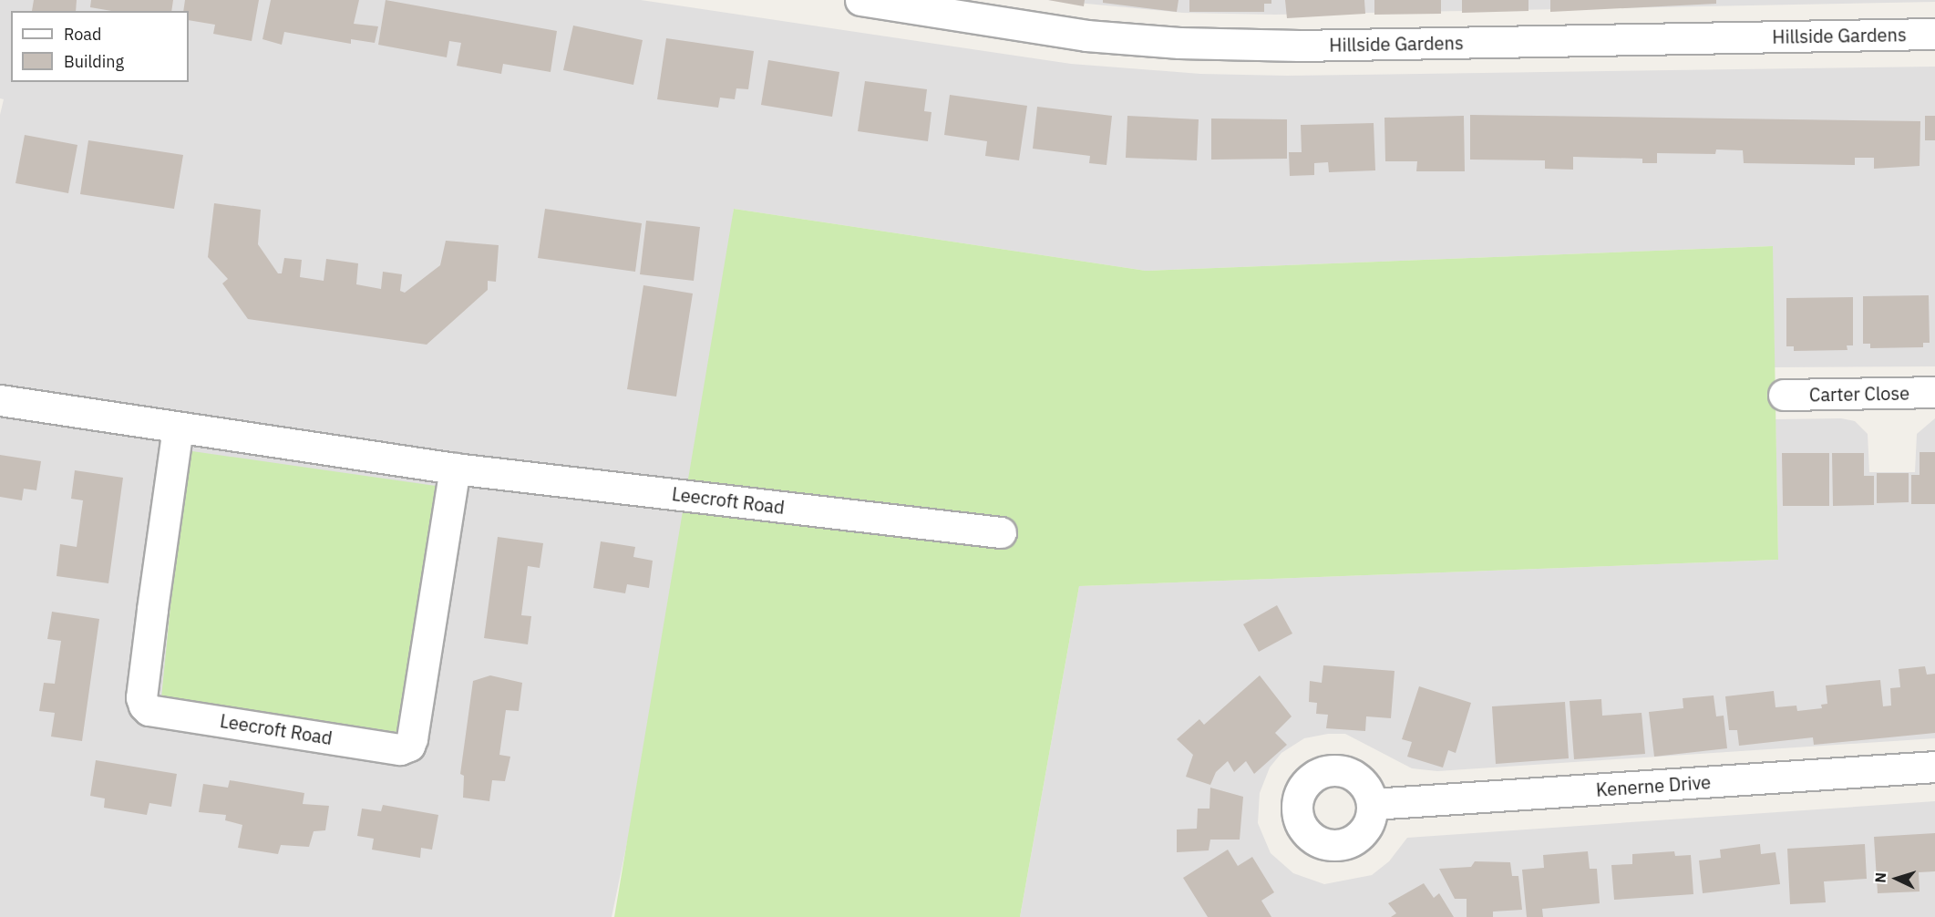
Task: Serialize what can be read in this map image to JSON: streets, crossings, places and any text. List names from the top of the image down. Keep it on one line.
{"streets":{"street":["Hillside Gardens","Carter Close","Leecroft Road","Kenerne Drive"]},"legend":["Road","Building"],"north":"left"}
